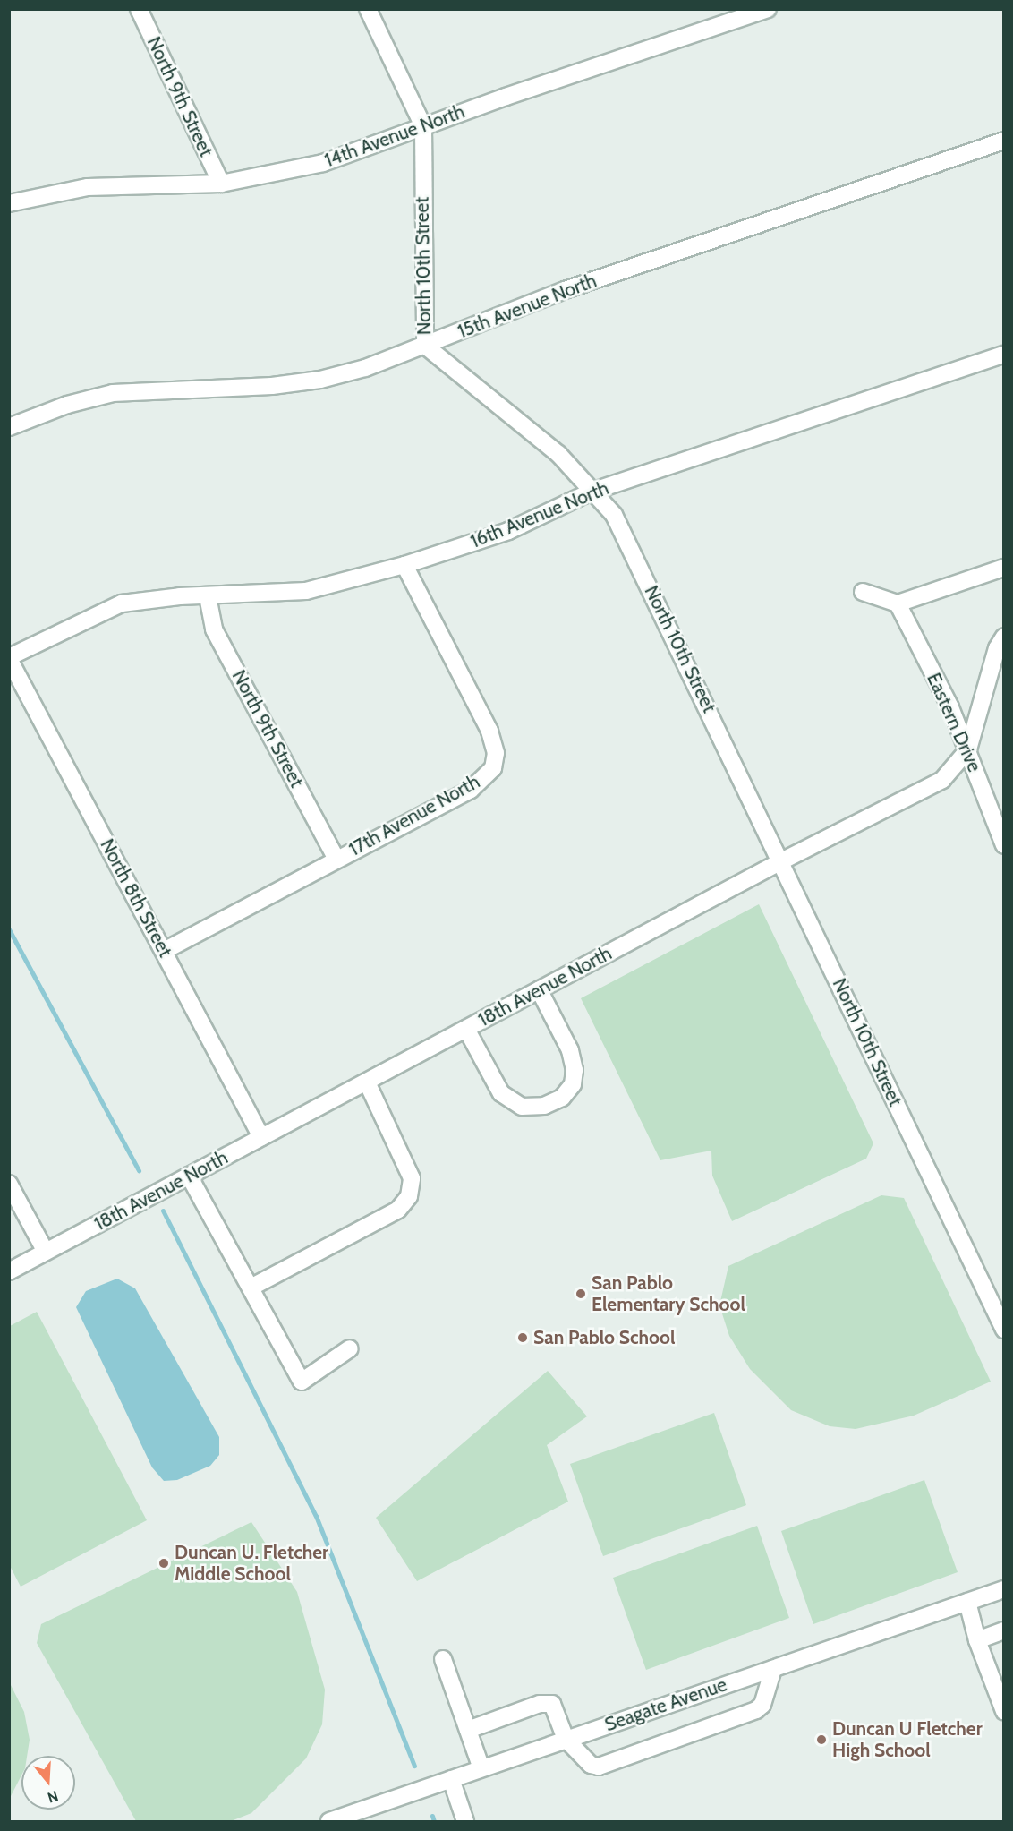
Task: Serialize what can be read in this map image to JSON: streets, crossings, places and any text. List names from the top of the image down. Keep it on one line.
{"streets":{"street":["North 9th Street","14th Avenue North","North 10th Street","15th Avenue North","16th Avenue North","Eastern Drive","17th Avenue North","North 8th Street","18th Avenue North","Seagate Avenue"]},"crossings":[["North 9th Street","14th Avenue North"],["North 9th Street","16th Avenue North"],["North 9th Street","17th Avenue North"],["14th Avenue North","North 10th Street"],["North 10th Street","15th Avenue North"],["North 10th Street","16th Avenue North"],["North 10th Street","18th Avenue North"],["16th Avenue North","17th Avenue North"],["16th Avenue North","North 8th Street"],["Eastern Drive","18th Avenue North"],["17th Avenue North","North 8th Street"],["North 8th Street","18th Avenue North"]],"places":["San Pablo Elementary School","San Pablo School","Duncan U. Fletcher Middle School","Duncan U Fletcher High School"],"north":"bottom"}
